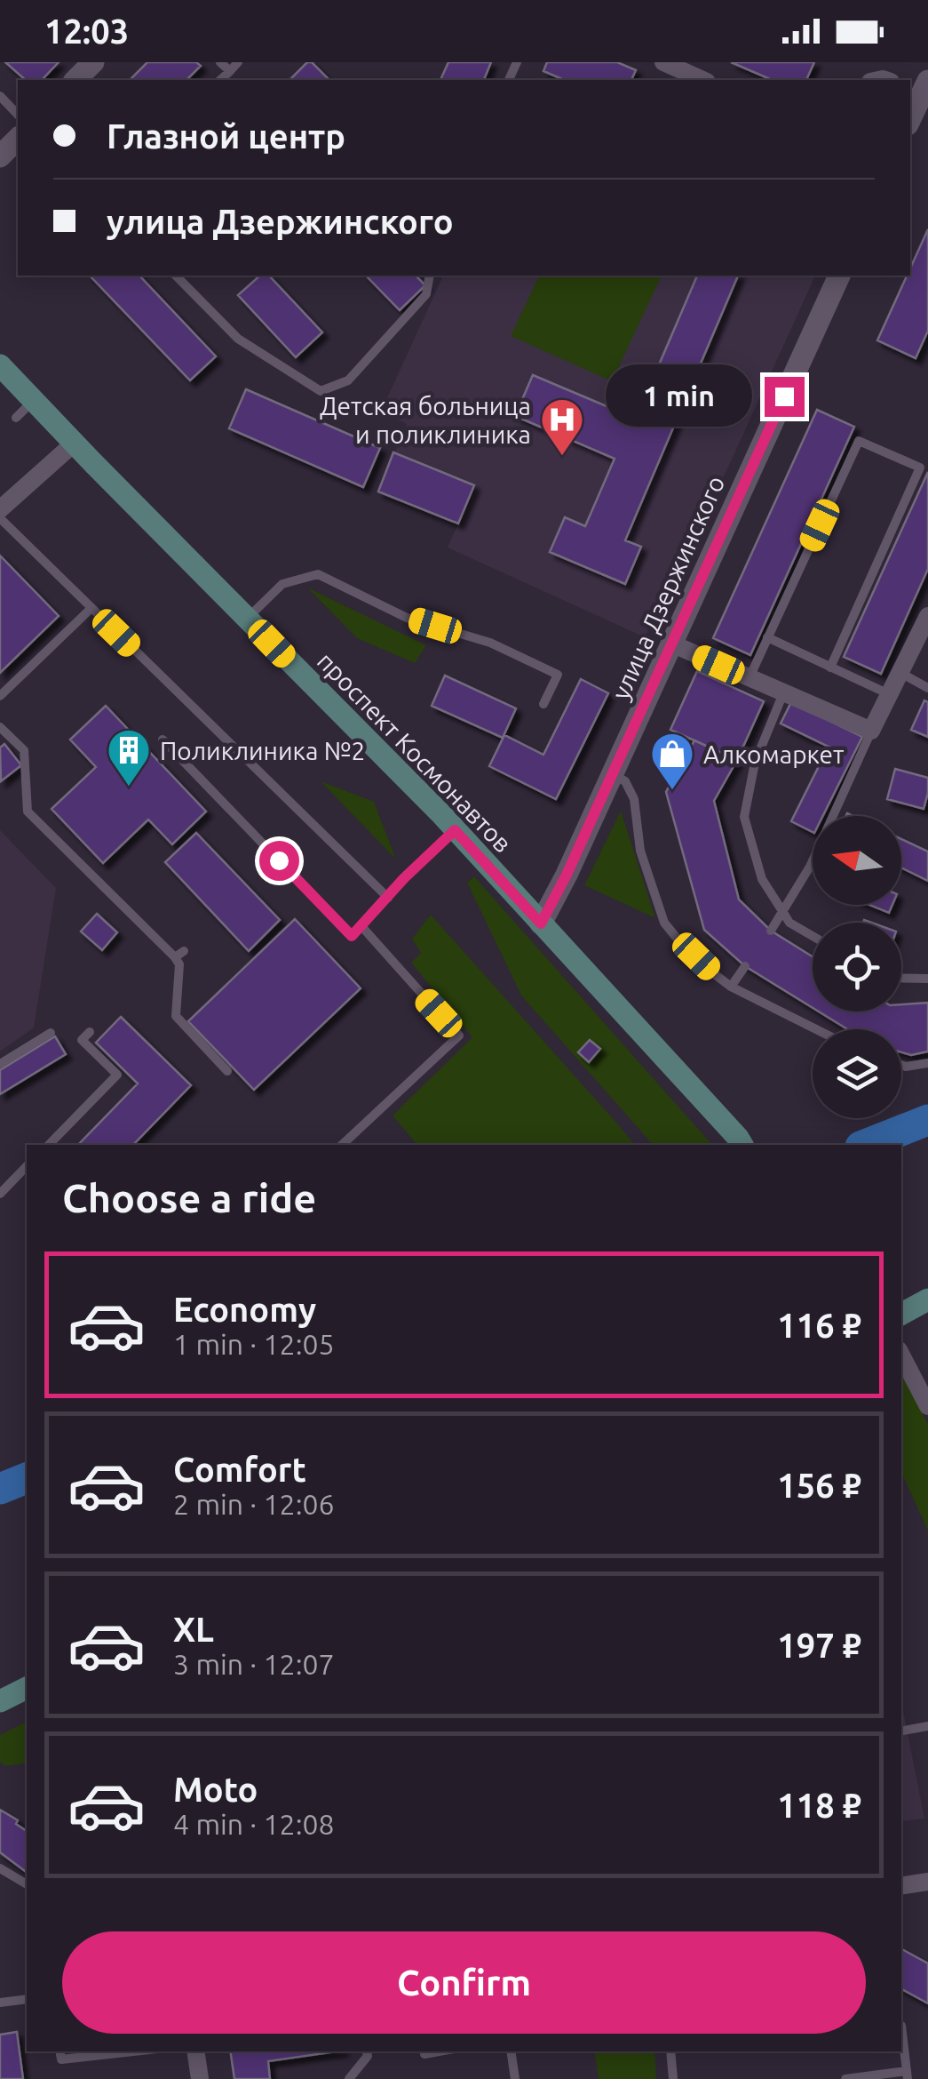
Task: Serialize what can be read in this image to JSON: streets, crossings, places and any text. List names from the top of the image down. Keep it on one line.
{"streets":{"main road":["проспект Космонавтов"],"street":["улица Дзержинского"]},"crossings":[["улица Дзержинского","проспект Космонавтов"]],"places":{"hospital":["Детская больница и поликлиника"],"building":["Поликлиника №2"],"shop":["Алкомаркет"]},"north":"left","page":{"status":"12:03","banner":["Глазной центр","улица Дзержинского"],"bubble":"1 min","heading":"Choose a ride","list":[{"name":"Economy","note":"1 min · 12:05","value":"116 ₽"},{"name":"Comfort","note":"2 min · 12:06","value":"156 ₽"},{"name":"XL","note":"3 min · 12:07","value":"197 ₽"},{"name":"Moto","note":"4 min · 12:08","value":"118 ₽"}],"buttons":"Confirm"}}
